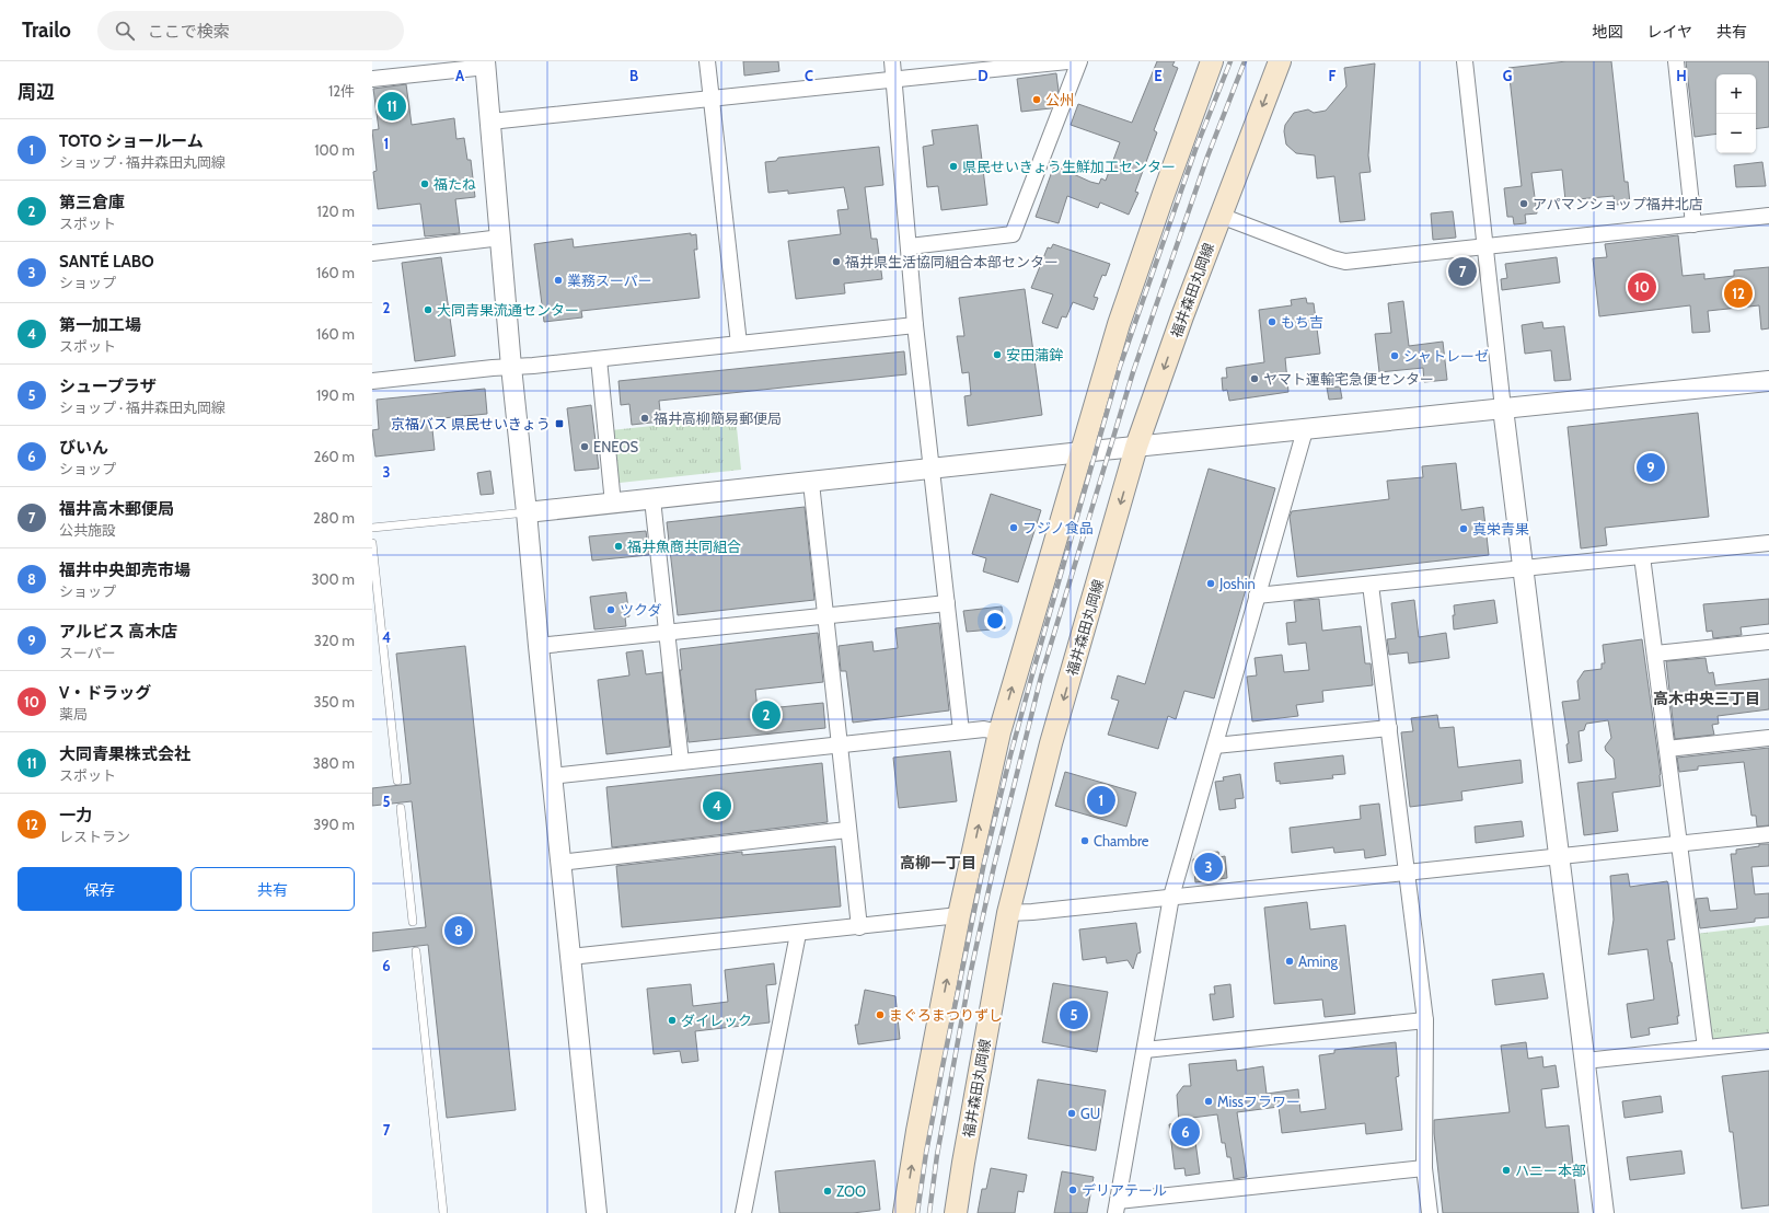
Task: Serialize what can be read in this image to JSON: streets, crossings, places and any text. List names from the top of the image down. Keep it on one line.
{"streets":{"main road":["福井森田丸岡線"]},"districts":["高木中央三丁目","高柳一丁目"],"places":{"other":["公州","県民せいきょう生鮮加工センター","福たね","アパマンショップ福井北店","福井県生活協同組合本部センター","業務スーパー","大同青果流通センター","もち吉","安田蒲鉾","シャトレーゼ","ヤマト運輸宅急便センター","福井高柳簡易郵便局","ENEOS","フジノ食品","真栄青果","福井魚商共同組合","Joshin","ツクダ","Chambre","Aming","まぐろまつりずし","ダイレック","Missフラワー","GU","ハニー本部","デリアテール","ZOO"],"transit":["京福バス 県民せいきょう"]},"page":{"header":"Trailo","search":"ここで検索","nav":["地図","レイヤ","共有"],"heading":["周辺","12件"],"map_buttons":["+","−"],"pins":["11","7","10","12","9","2","1","4","3","8","5","6"],"list":[{"mark":"1","name":"TOTO ショールーム","note":"ショップ · 福井森田丸岡線","value":"100 m"},{"mark":"2","name":"第三倉庫","note":"スポット","value":"120 m"},{"mark":"3","name":"SANTÉ LABO","note":"ショップ","value":"160 m"},{"mark":"4","name":"第一加工場","note":"スポット","value":"160 m"},{"mark":"5","name":"シュープラザ","note":"ショップ · 福井森田丸岡線","value":"190 m"},{"mark":"6","name":"びいん","note":"ショップ","value":"260 m"},{"mark":"7","name":"福井高木郵便局","note":"公共施設","value":"280 m"},{"mark":"8","name":"福井中央卸売市場","note":"ショップ","value":"300 m"},{"mark":"9","name":"アルビス 高木店","note":"スーパー","value":"320 m"},{"mark":"10","name":"V・ドラッグ","note":"薬局","value":"350 m"},{"mark":"11","name":"大同青果株式会社","note":"スポット","value":"380 m"},{"mark":"12","name":"一力","note":"レストラン","value":"390 m"}],"buttons":["保存","共有"]},"grid":{"columns":["A","B","C","D","E","F","G","H"],"rows":["1","2","3","4","5","6","7"]}}
